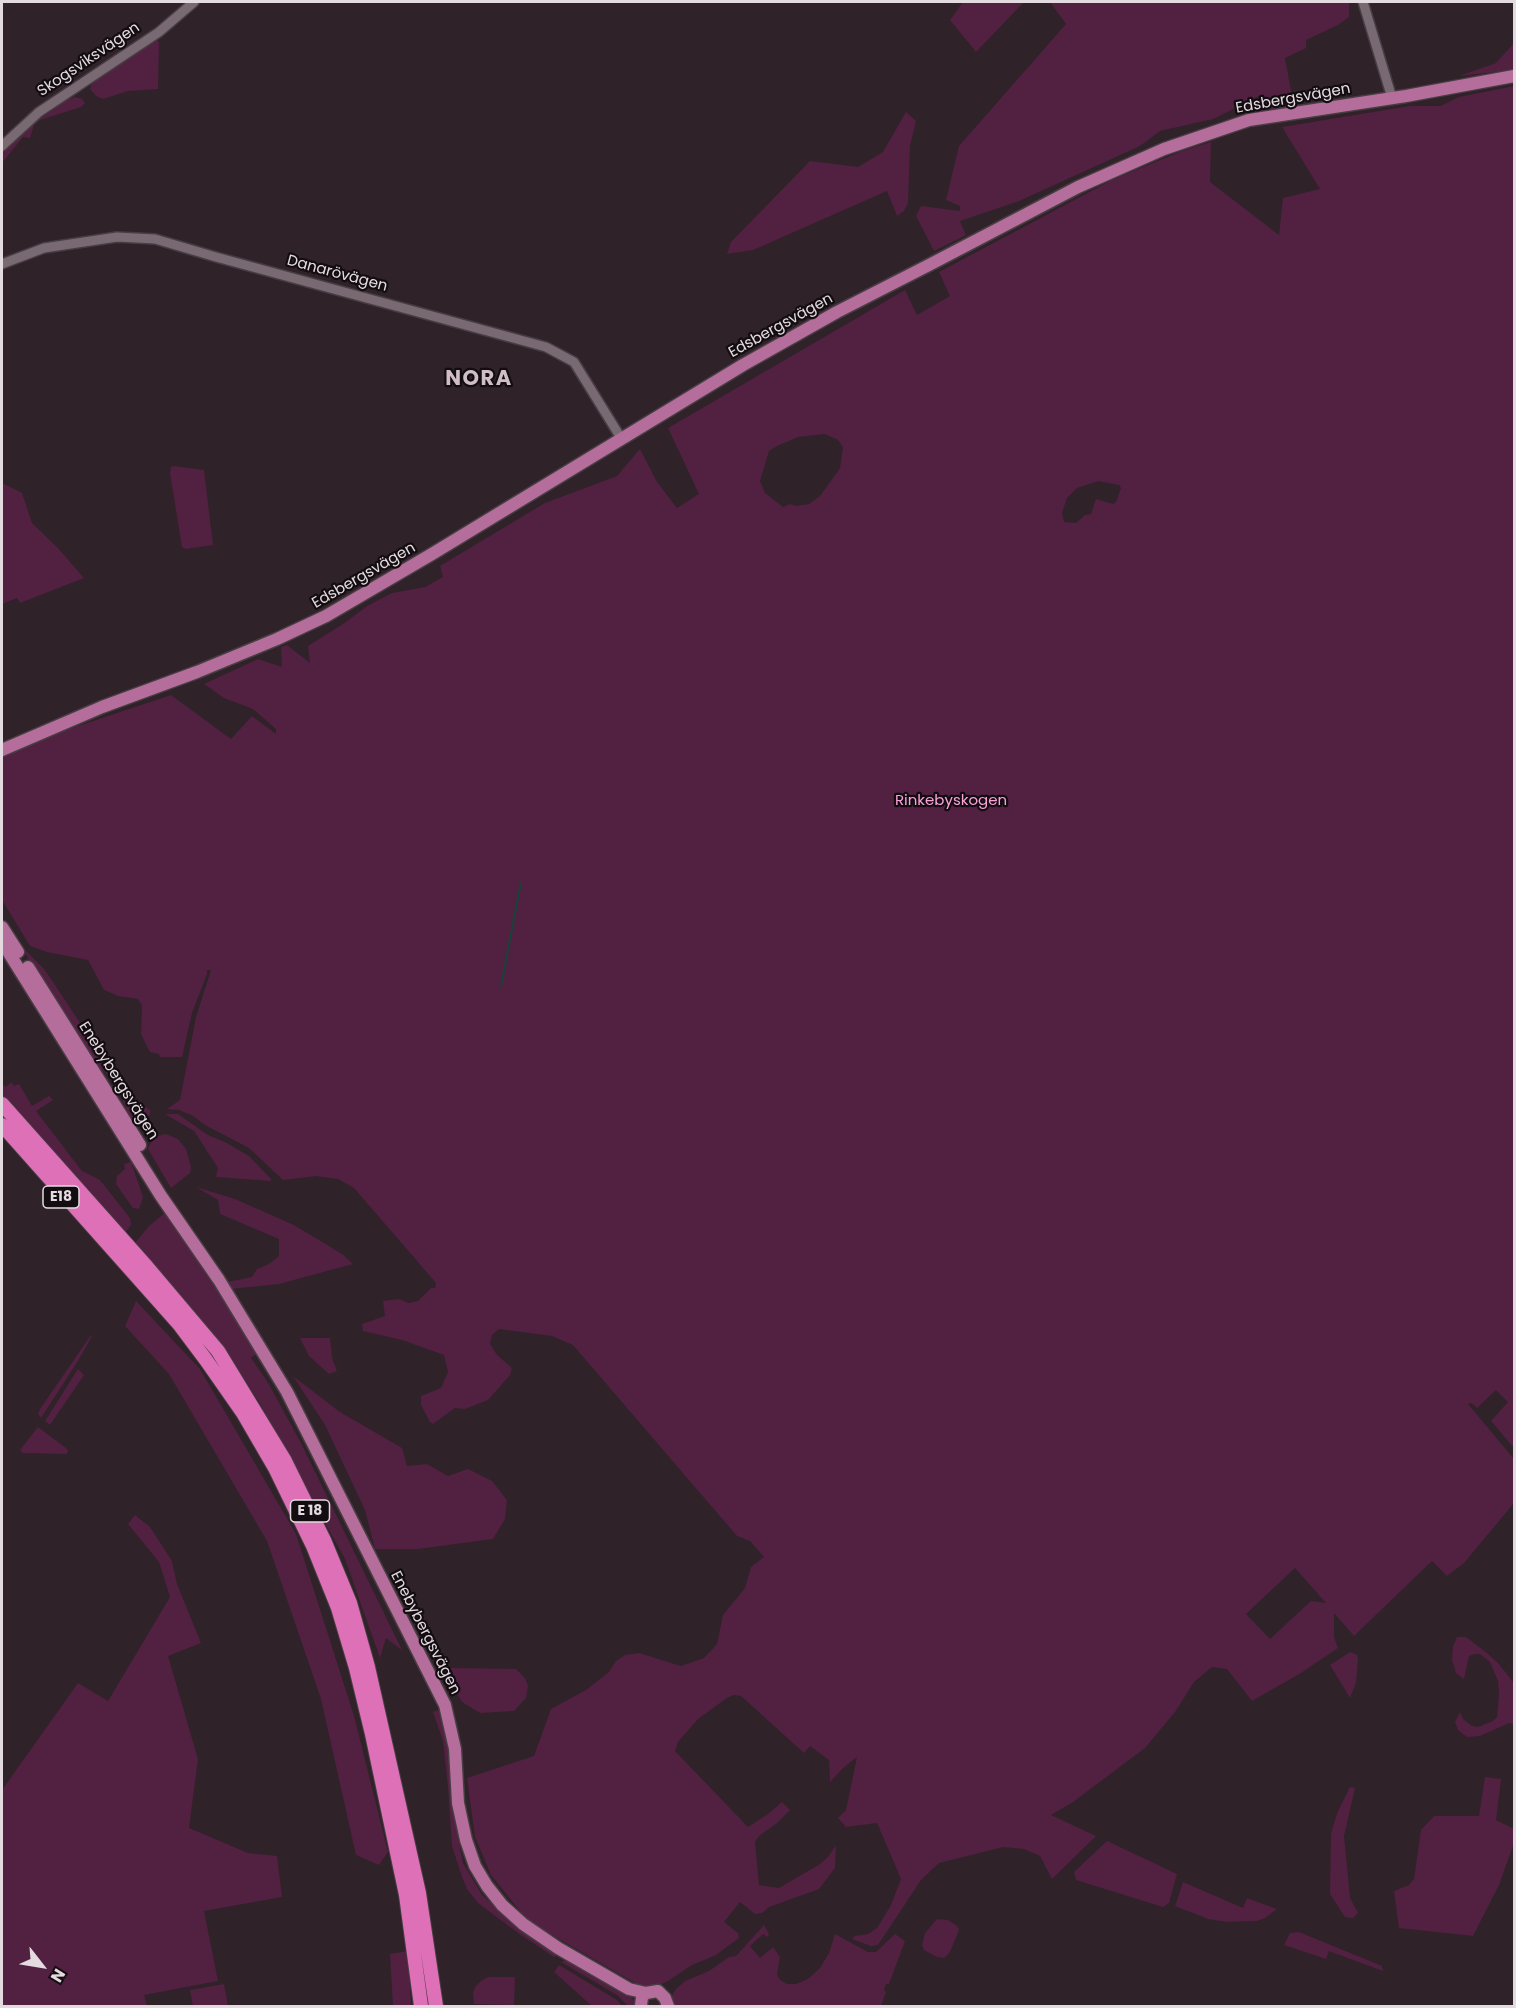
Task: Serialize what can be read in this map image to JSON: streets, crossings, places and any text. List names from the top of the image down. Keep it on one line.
{"streets":{"highway":["E18","E 18"],"main road":["Edsbergsvägen","Enebybergsvägen"],"street":["Skogsviksvägen","Danarövägen"]},"crossings":[["Edsbergsvägen","Danarövägen"],["E18","E 18"]],"districts":["NORA"],"parks":["Rinkebyskogen"],"north":"bottom right"}
